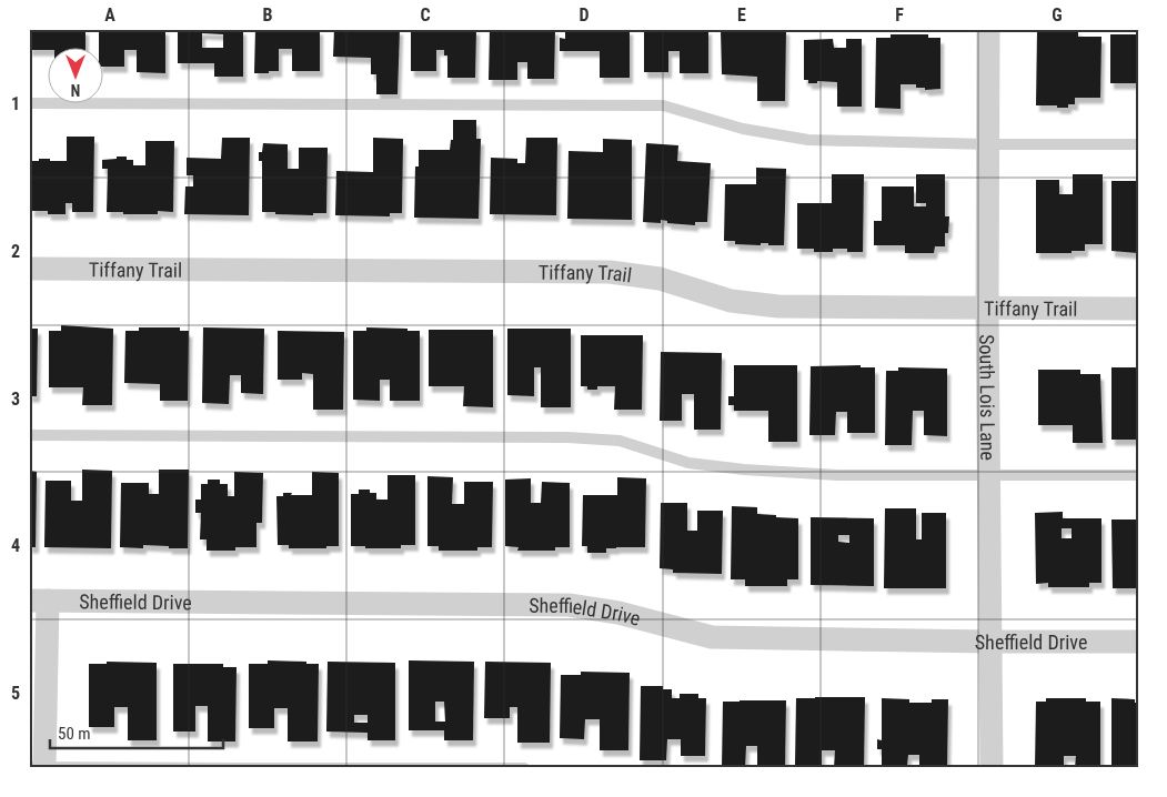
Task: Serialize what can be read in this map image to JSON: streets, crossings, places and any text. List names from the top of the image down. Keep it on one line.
{"streets":{"street":["Tiffany Trail","South Lois Lane","Sheffield Drive"]},"crossings":[["Tiffany Trail","South Lois Lane"],["South Lois Lane","Sheffield Drive"]],"scale_bar":"50 m","north":"bottom","grid":{"columns":["A","B","C","D","E","F","G"],"rows":["1","2","3","4","5"]}}
